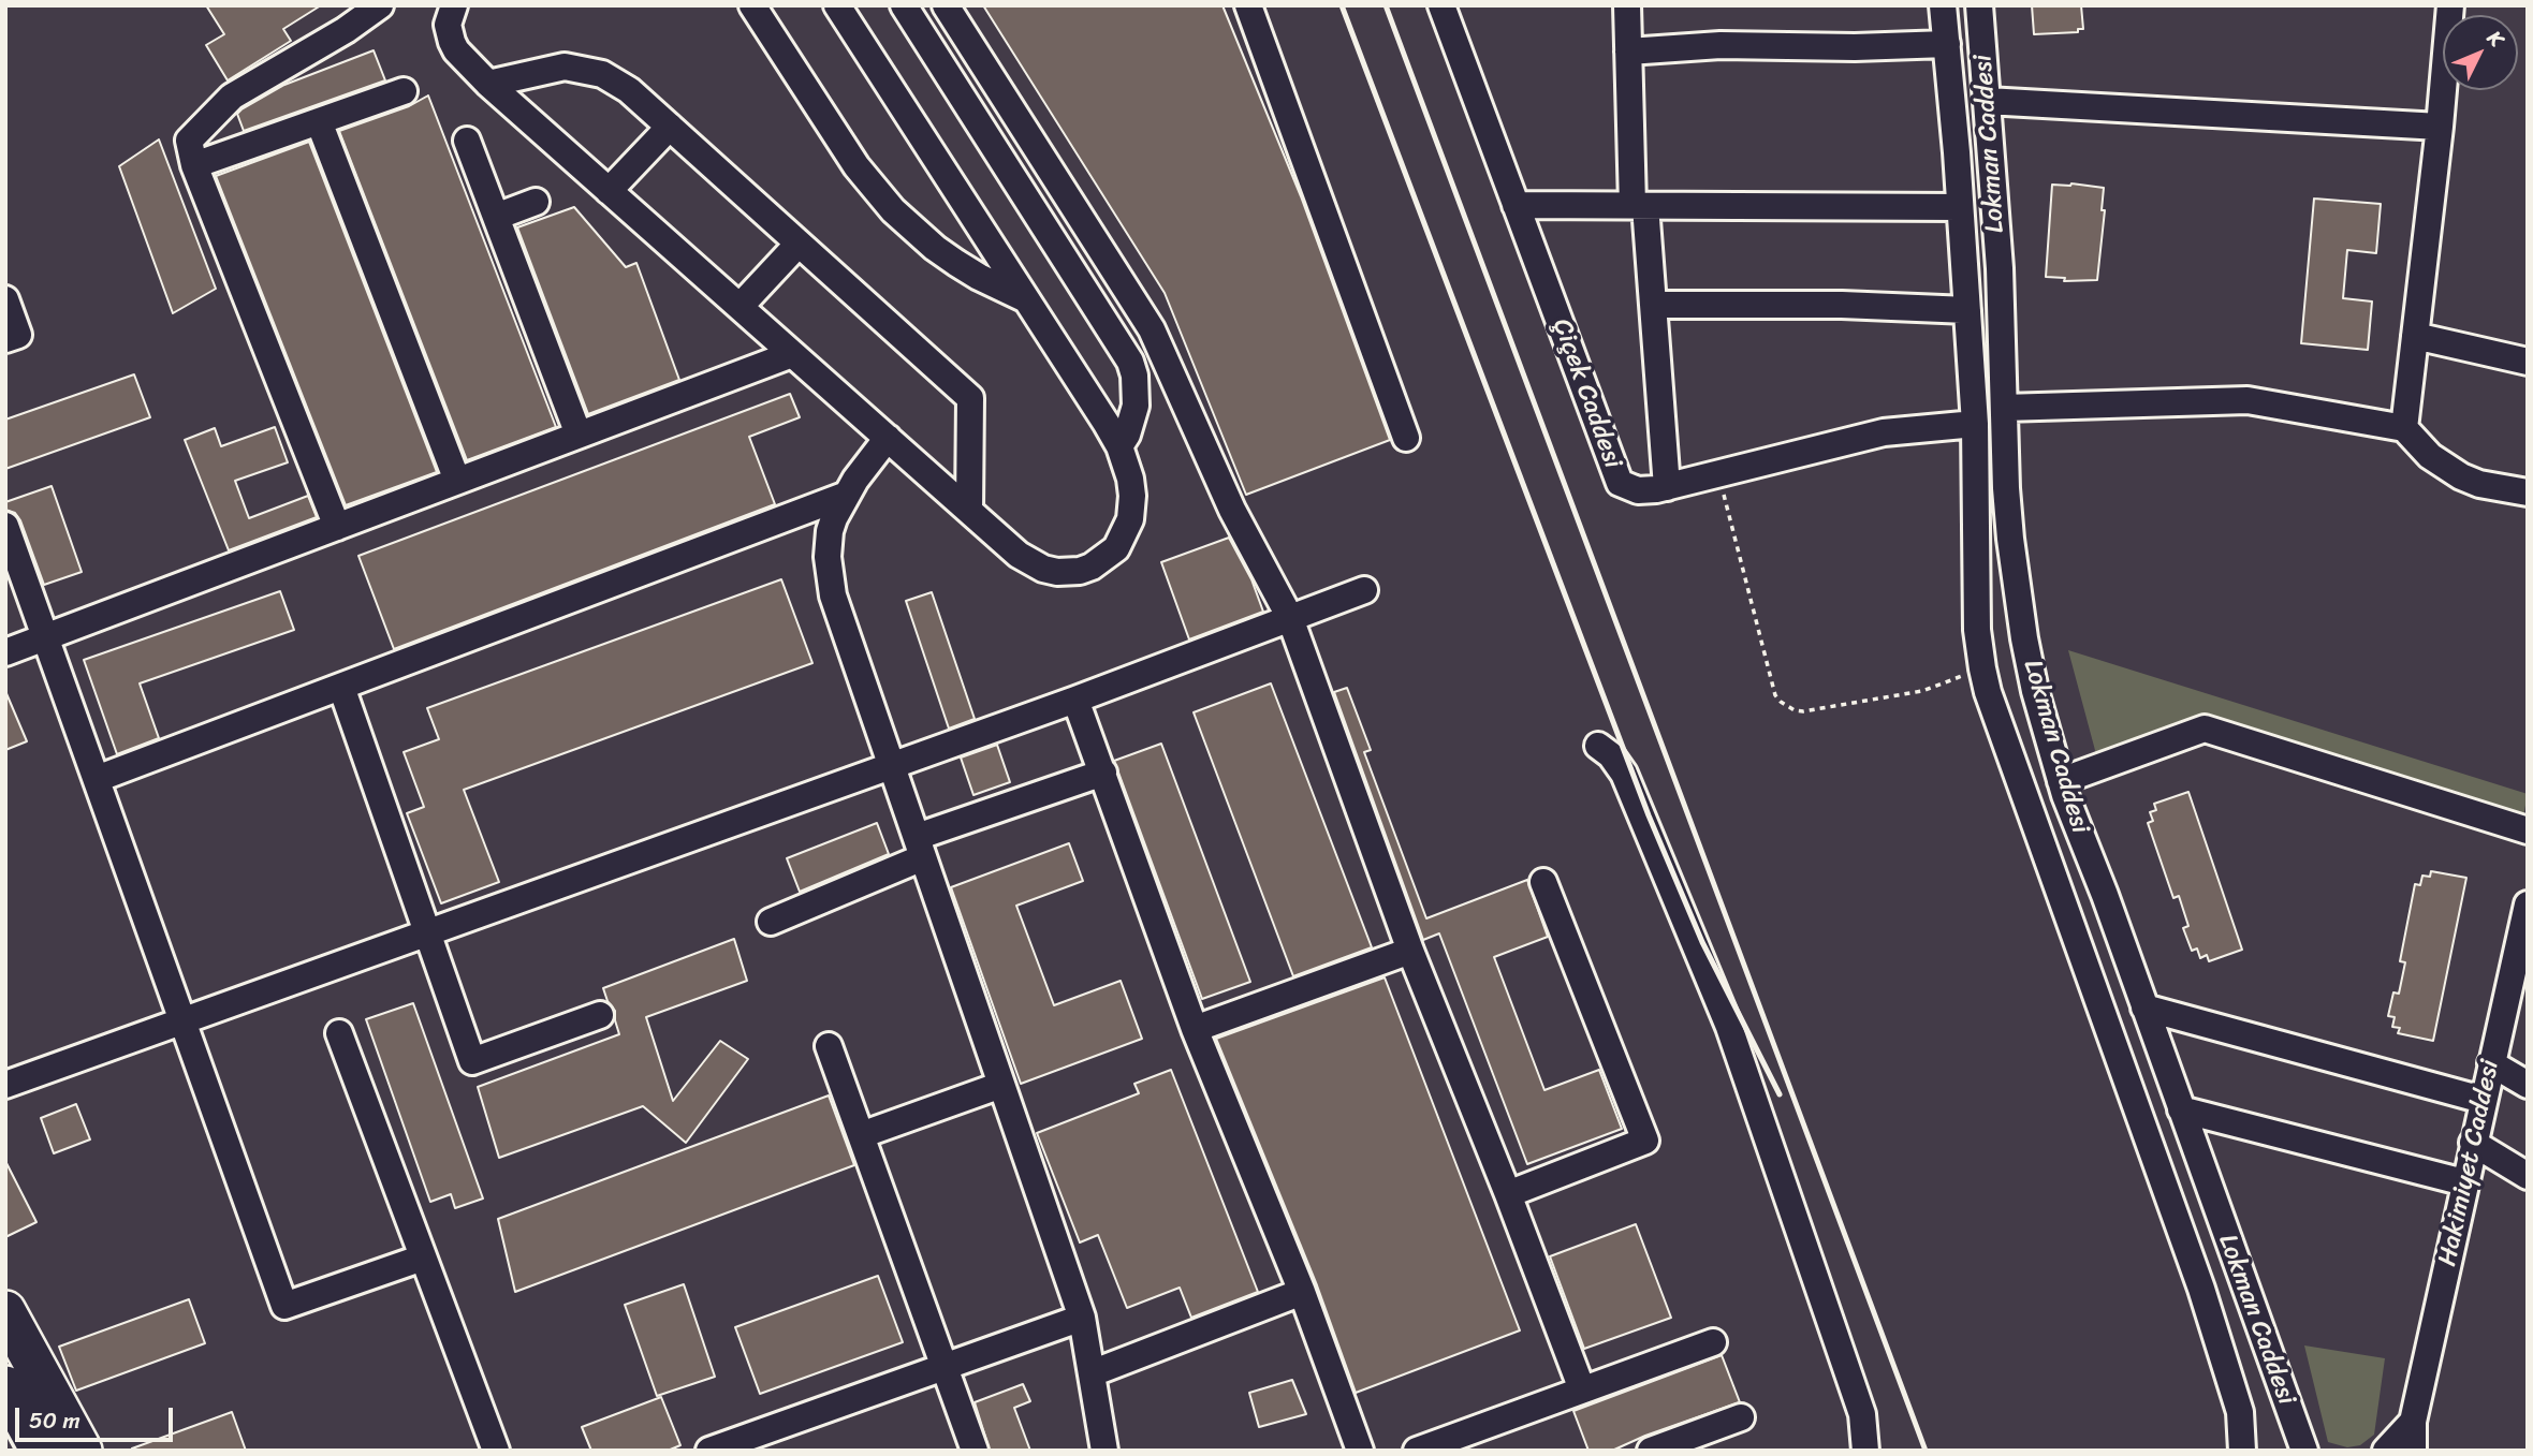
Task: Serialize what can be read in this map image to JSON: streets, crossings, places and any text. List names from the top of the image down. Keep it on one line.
{"streets":{"street":["Lokman Caddesi","Çiçek Caddesi","Hakimiyet Caddesi"]},"crossings":[["Lokman Caddesi","Çiçek Caddesi"]],"scale_bar":"50 m","north":"top right"}
